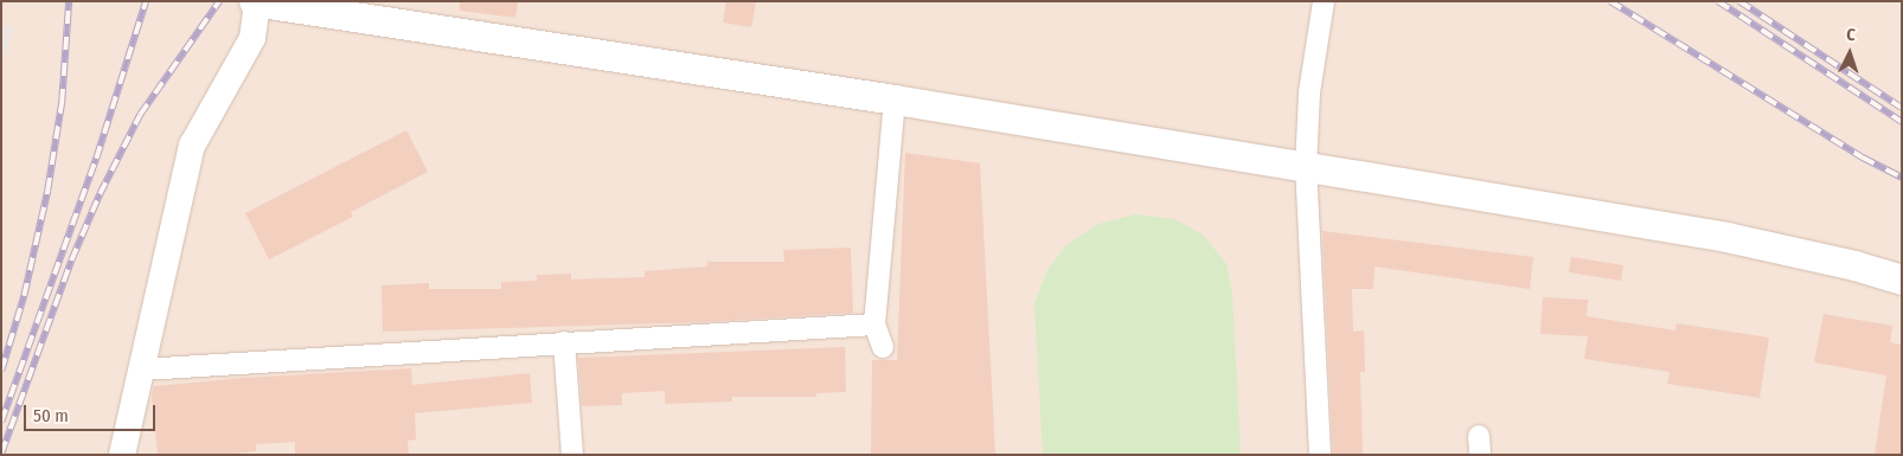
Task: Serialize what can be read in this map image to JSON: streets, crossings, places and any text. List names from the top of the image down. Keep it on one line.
{"scale_bar":"50 m","north":"top"}
